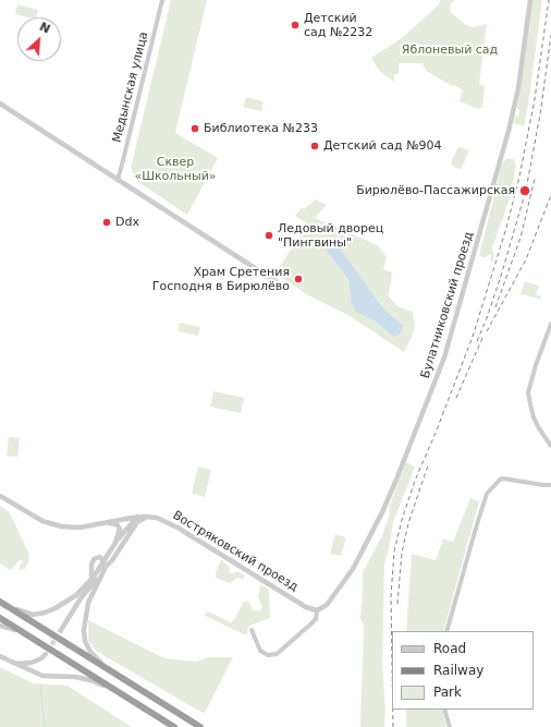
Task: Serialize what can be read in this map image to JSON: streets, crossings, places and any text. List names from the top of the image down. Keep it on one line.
{"streets":{"street":["Медынская улица","Булатниковский проезд","Востряковский проезд"]},"crossings":[["Булатниковский проезд","Востряковский проезд"]],"parks":["Яблоневый сад","Сквер «Школьный»"],"places":["Детский сад №2232","Библиотека №233","Детский сад №904","Бирюлёво-Пассажирская","Ddx","Ледовый дворец \"Пингвины\"","Храм Сретения Господня в Бирюлёво"],"legend":["Road","Railway","Park"],"north":"top right"}
